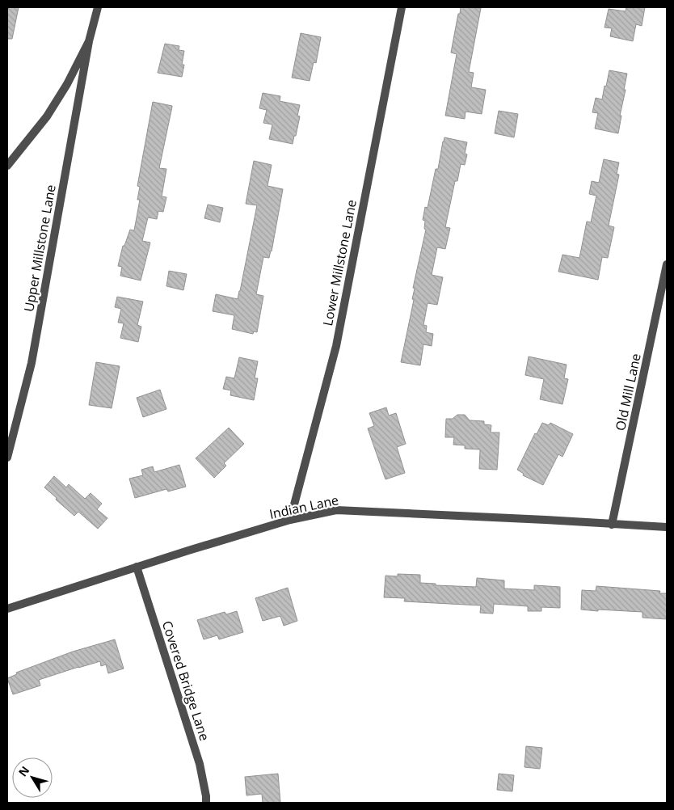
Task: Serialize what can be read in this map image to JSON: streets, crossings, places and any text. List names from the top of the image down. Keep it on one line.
{"streets":{"street":["Upper Millstone Lane","Lower Millstone Lane","Old Mill Lane","Indian Lane","Covered Bridge Lane"]},"crossings":[["Lower Millstone Lane","Indian Lane"],["Old Mill Lane","Indian Lane"],["Indian Lane","Covered Bridge Lane"]],"north":"top left"}
